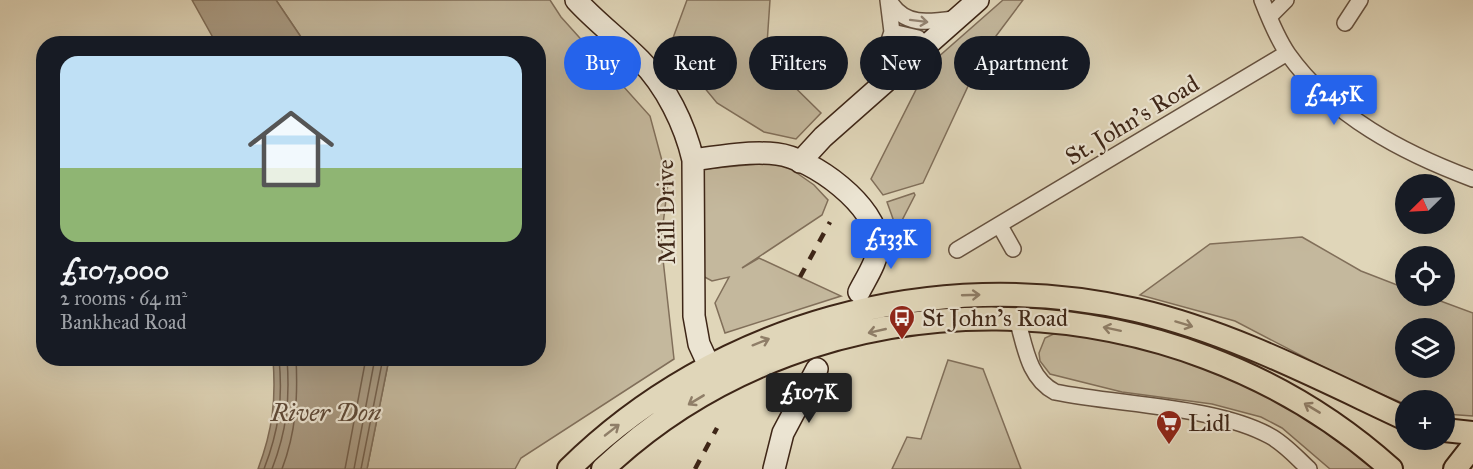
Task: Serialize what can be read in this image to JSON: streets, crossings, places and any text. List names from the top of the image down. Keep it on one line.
{"streets":{"street":["St. John's Road","Mill Drive"]},"water":["River Don"],"places":{"bus stop":["St John's Road"],"supermarket":["Lidl"]},"north":"bottom left","page":{"chip":["Buy","Rent","Filters","New","Apartment"],"list":[{"name":"£107,000","note":"2 rooms · 64 m² · Bankhead Road"}],"price":["£245K","£133K","£107K"],"map_buttons":"+"}}
